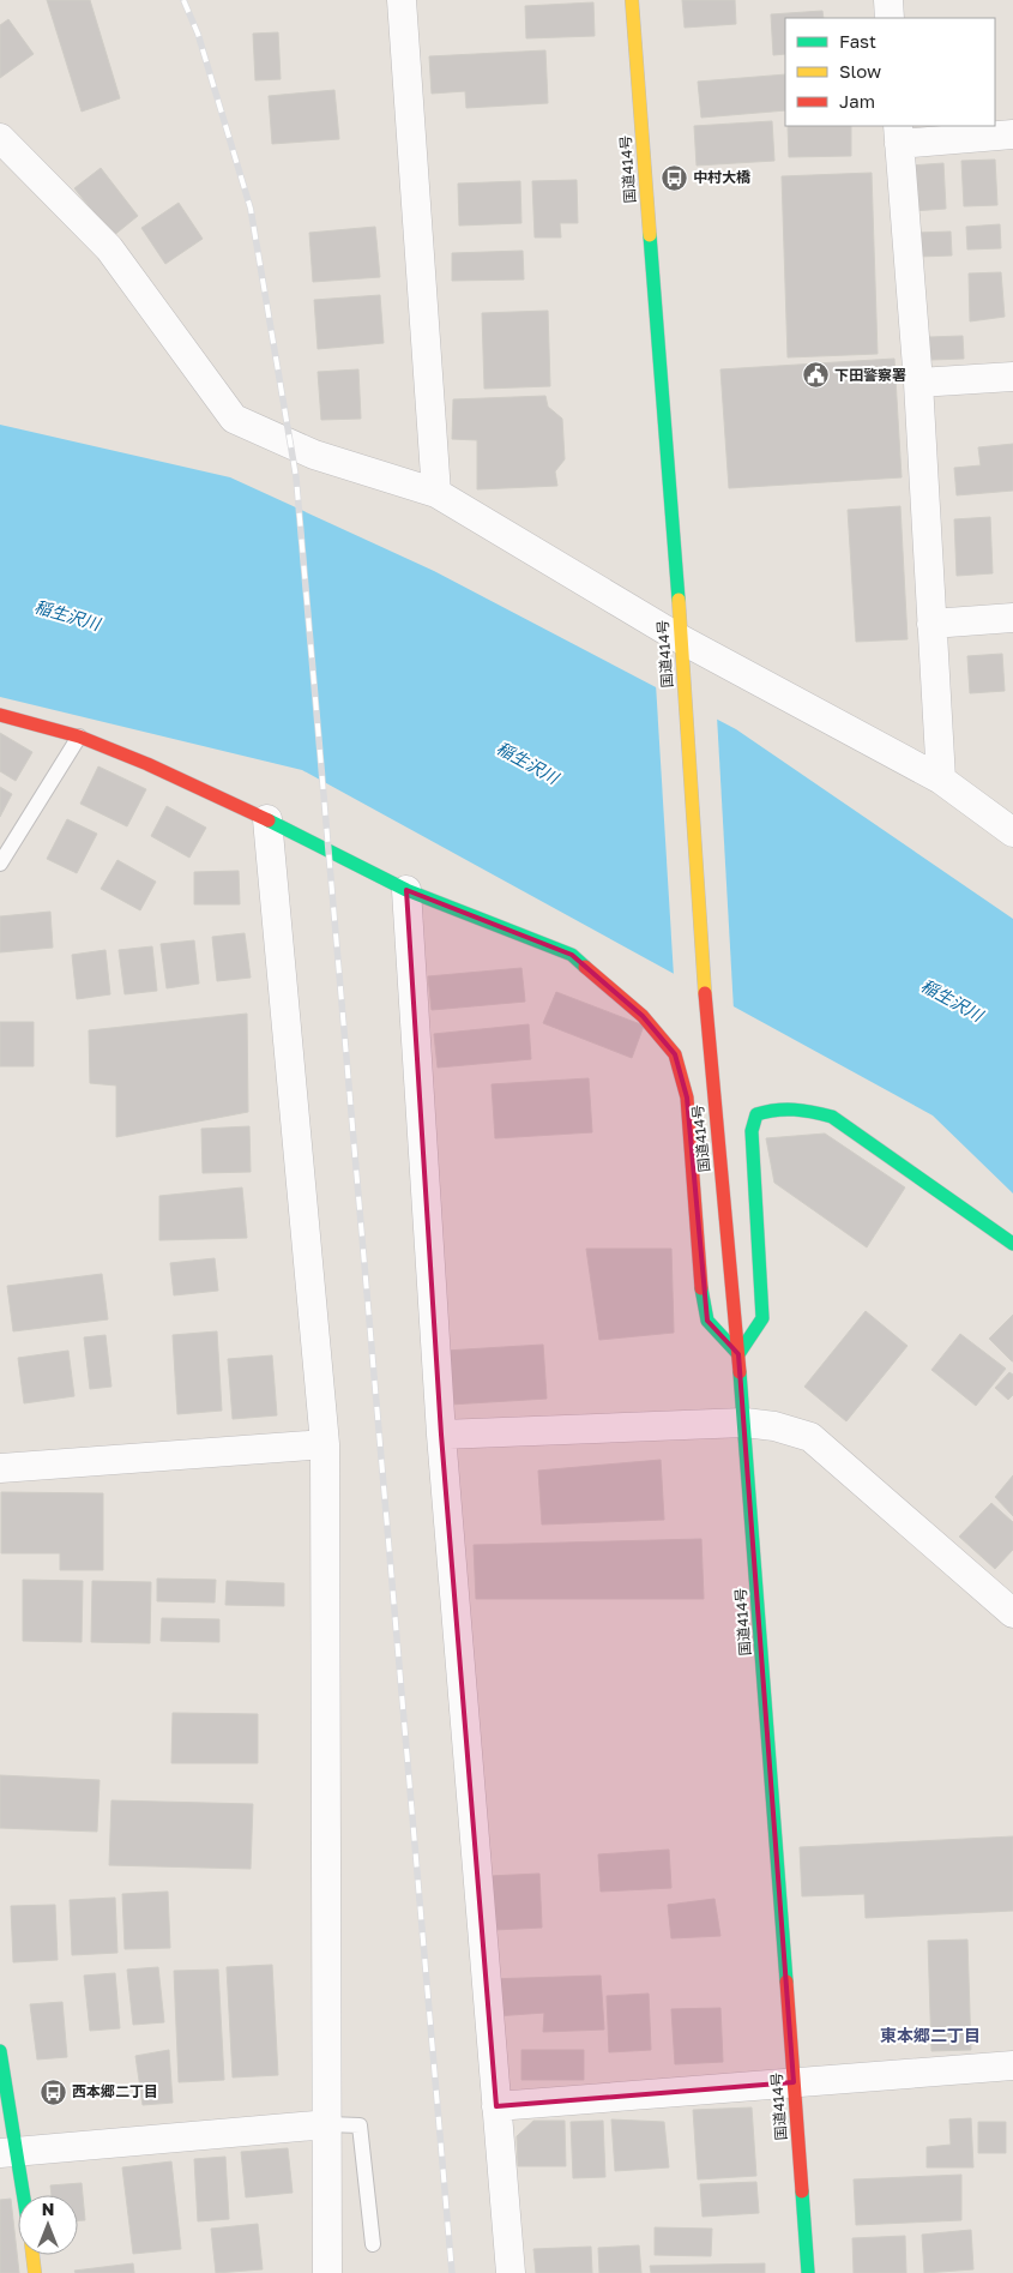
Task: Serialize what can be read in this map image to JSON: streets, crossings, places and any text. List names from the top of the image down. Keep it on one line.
{"streets":{"main road":["国道414号"]},"districts":["東本郷二丁目"],"water":["稲生沢川"],"places":{"bus stop":["中村大橋","西本郷二丁目"],"public building":["下田警察署"]},"legend":["Fast","Slow","Jam"],"north":"top"}
